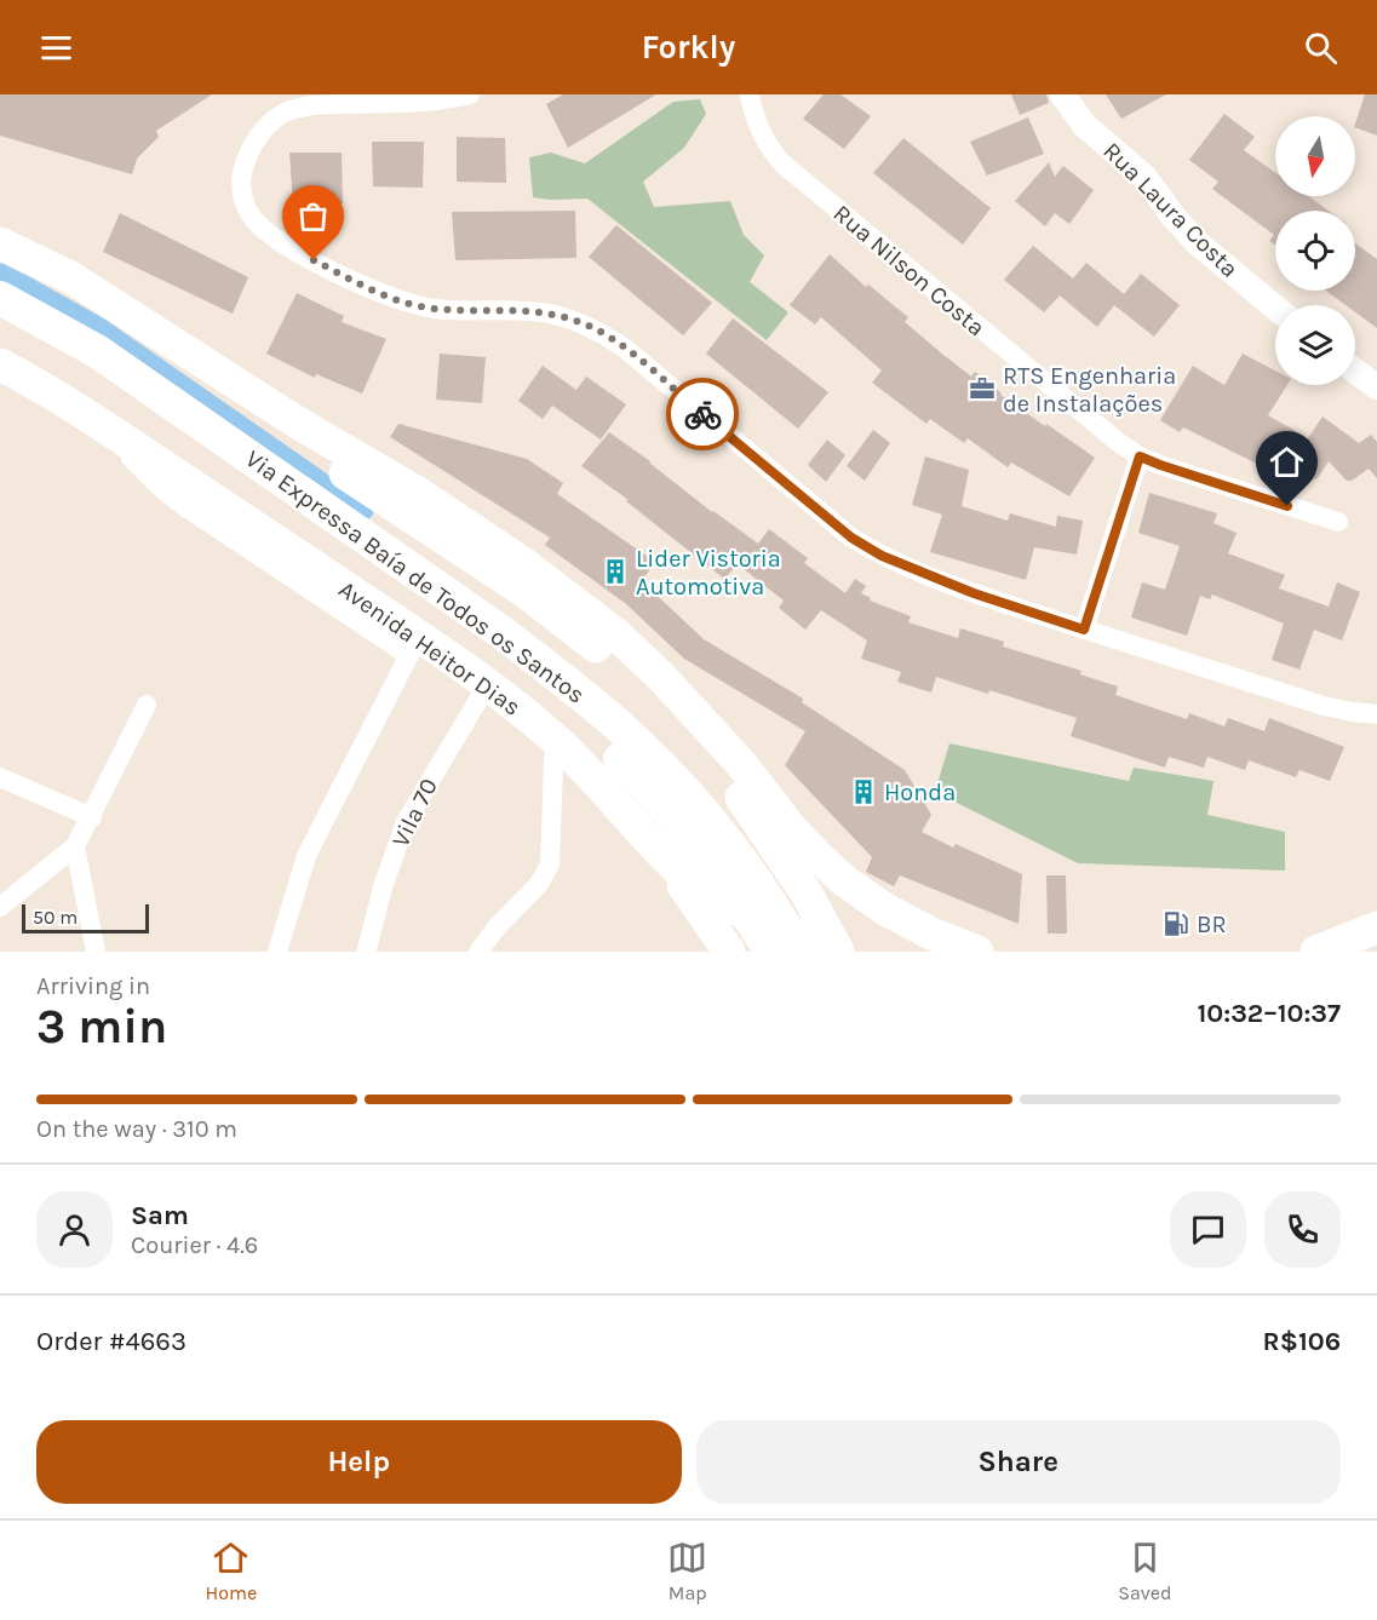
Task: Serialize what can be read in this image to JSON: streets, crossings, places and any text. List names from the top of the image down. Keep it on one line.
{"streets":{"highway":["Via Expressa Baía de Todos os Santos"],"main road":["Avenida Heitor Dias"],"street":["Rua Laura Costa","Rua Nilson Costa","Vila 70"]},"crossings":[["Via Expressa Baía de Todos os Santos","Avenida Heitor Dias"],["Avenida Heitor Dias","Vila 70"]],"places":{"office":["RTS Engenharia de Instalações"],"building":["Lider Vistoria Automotiva","Honda"],"fuel station":["BR"]},"scale_bar":"50 m","north":"bottom","page":{"header":"Forkly","scale":"50 m","heading":["3 min","Arriving in","10:32–10:37"],"panel":["Sam","Courier · 4.6","Order #4663","R$106"],"bar":"On the way · 310 m","buttons":["Help","Share"],"tabs":["Home","Map","Saved"]}}
